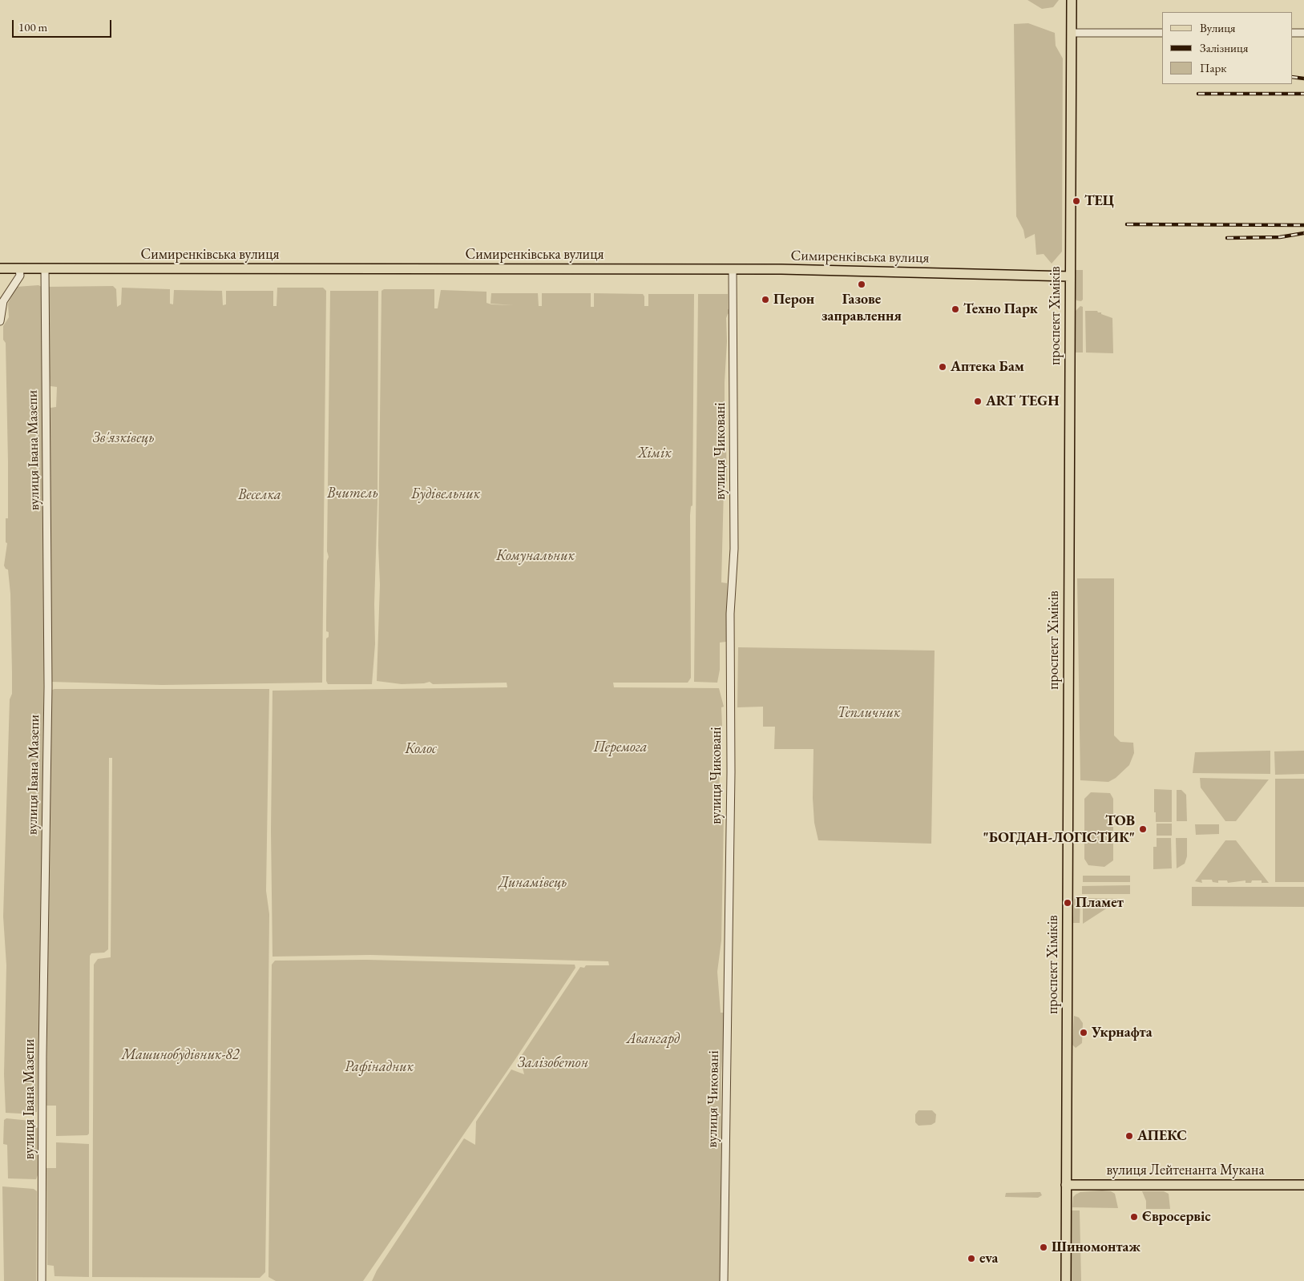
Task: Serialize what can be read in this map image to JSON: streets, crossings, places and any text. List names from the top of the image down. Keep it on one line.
{"streets":{"main road":["Симиренківська вулиця","проспект Хіміків","вулиця Лейтенанта Мукана"],"street":["вулиця Івана Мазепи","вулиця Чиковані"]},"crossings":[["Симиренківська вулиця","проспект Хіміків"],["Симиренківська вулиця","вулиця Івана Мазепи"],["Симиренківська вулиця","вулиця Чиковані"],["проспект Хіміків","вулиця Лейтенанта Мукана"]],"parks":["Зв'язківець","Хімік","Вчитель","Будівельник","Веселка","Комунальник","Тепличник","Перемога","Колос","Динамівець","Авангард","Машинобудівник-82","Залізобетон","Рафінадник"],"places":["ТЕЦ","Газове заправлення","Перон","Техно Парк","Аптека Бам","ART TEGH","ТОВ \"БОГДАН-ЛОГІСТИК\"","Пламет","Укрнафта","АПЕКС","Євросервіс","Шиномонтаж","eva"],"legend":["Вулиця","Залізниця","Парк"],"scale_bar":"100 m"}
